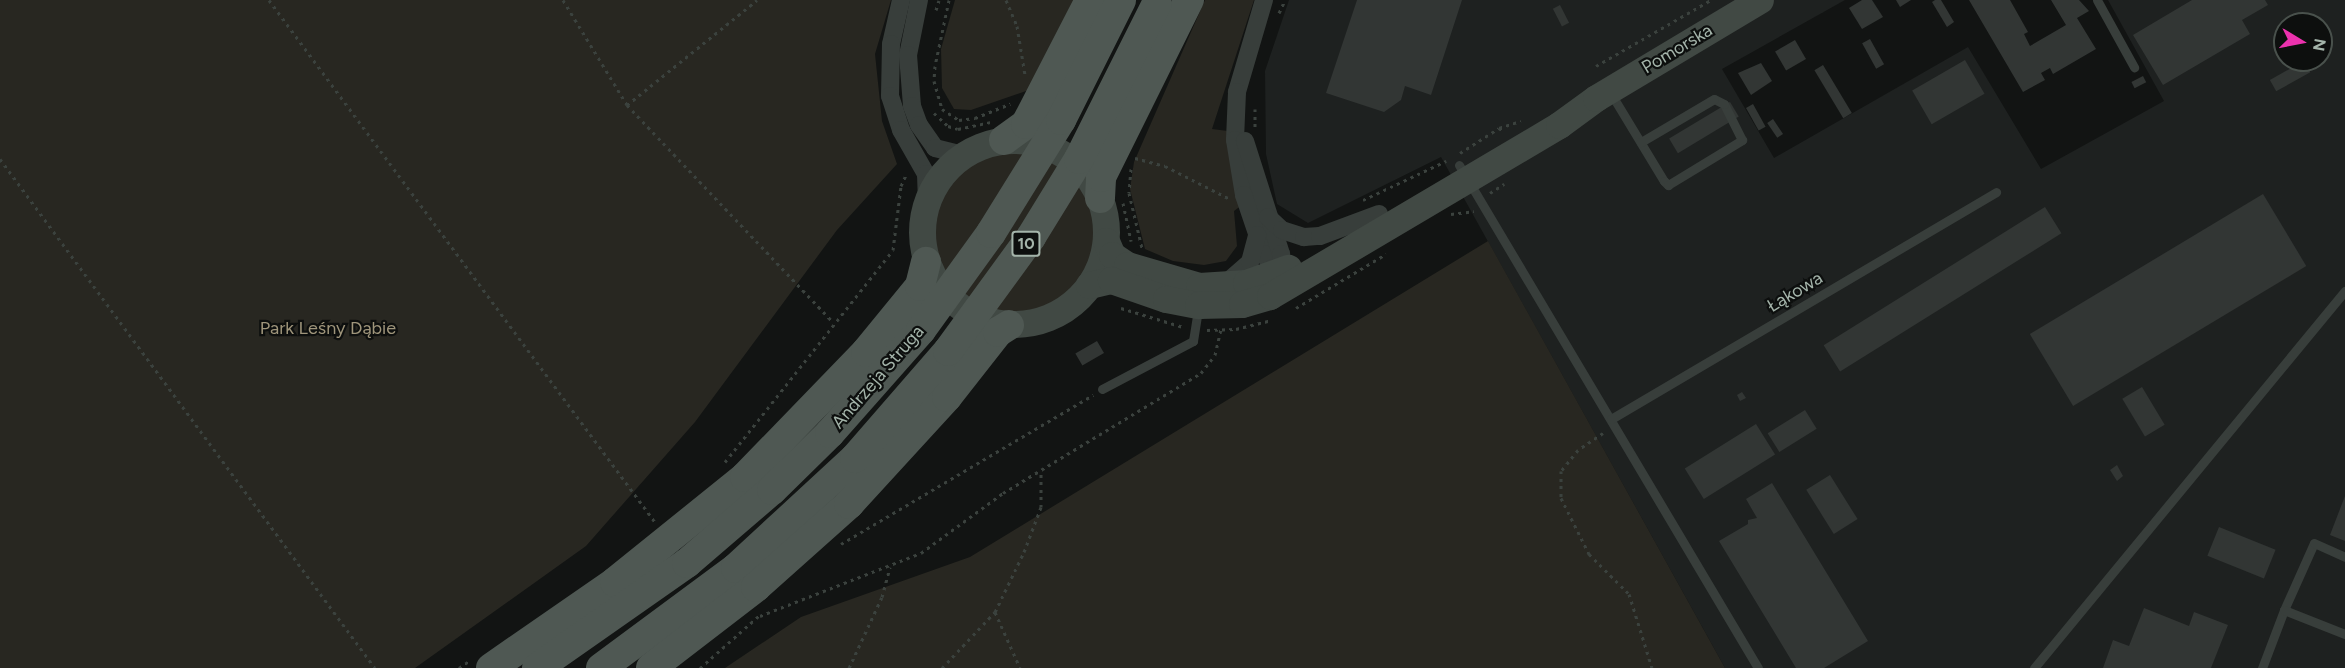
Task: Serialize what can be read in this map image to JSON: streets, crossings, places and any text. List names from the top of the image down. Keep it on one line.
{"streets":{"main road":["10","Andrzeja Struga"],"street":["Pomorska"],"lane":["Łąkowa"]},"parks":["Park Leśny Dąbie"],"north":"right"}
